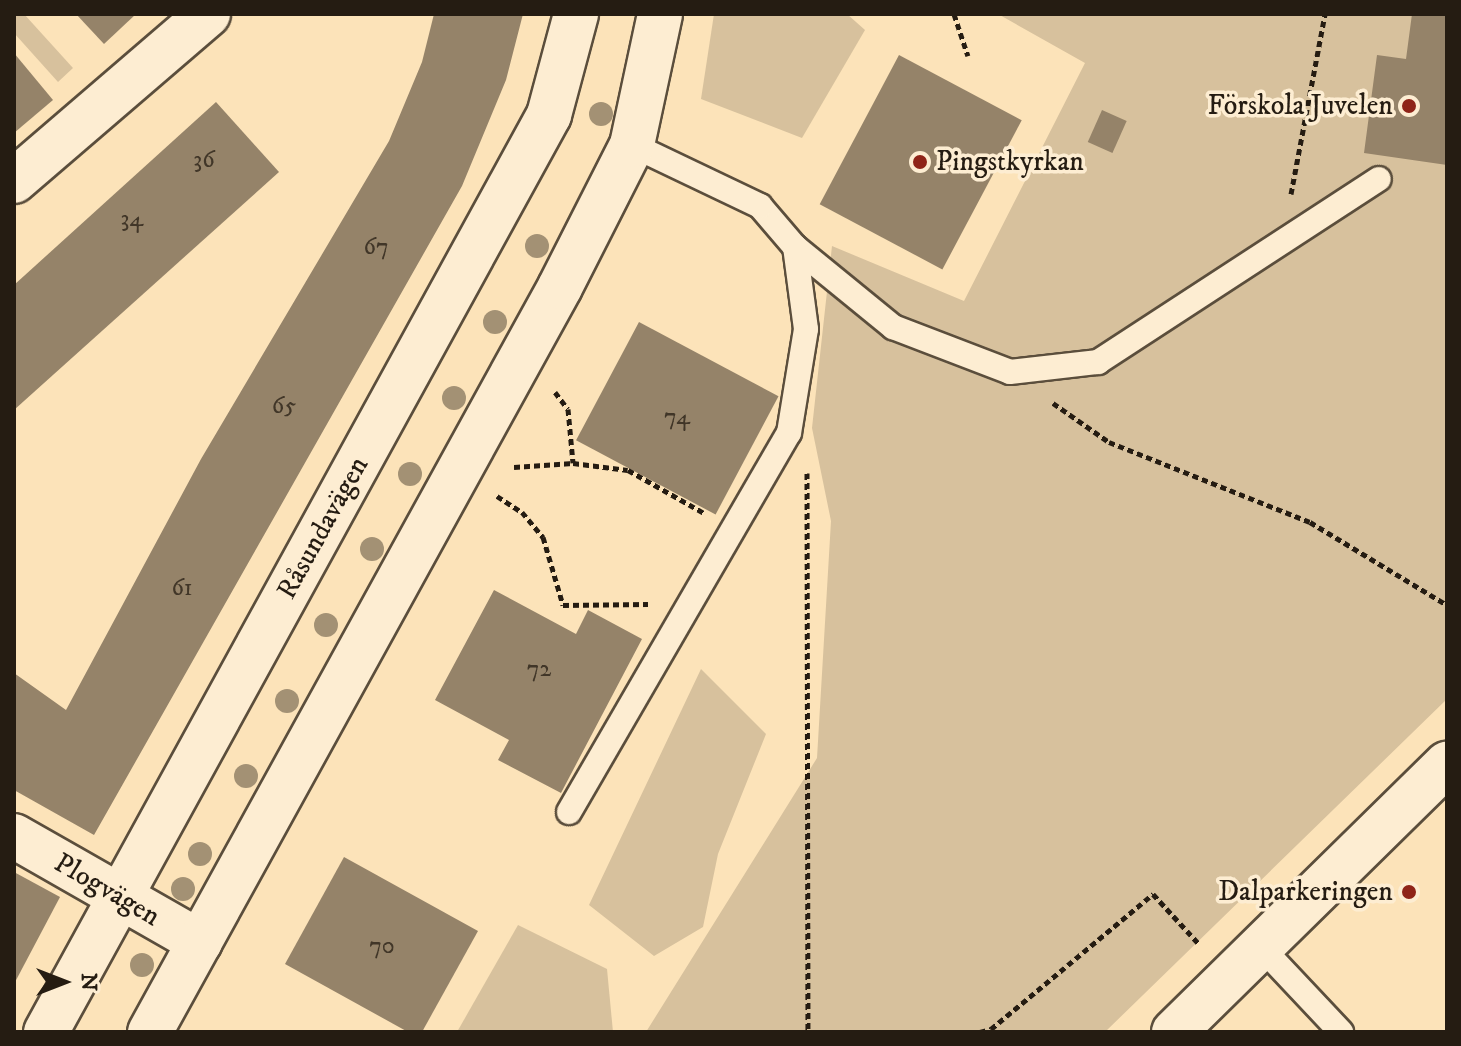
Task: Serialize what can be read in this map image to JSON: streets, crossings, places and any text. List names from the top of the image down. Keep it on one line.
{"streets":{"street":["Råsundavägen","Plogvägen"]},"crossings":[["Råsundavägen","Plogvägen"]],"places":["Förskola Juvelen","Pingstkyrkan","Dalparkeringen"],"house_numbers":["36","34","67","65","74","61","72","70"],"north":"right"}
